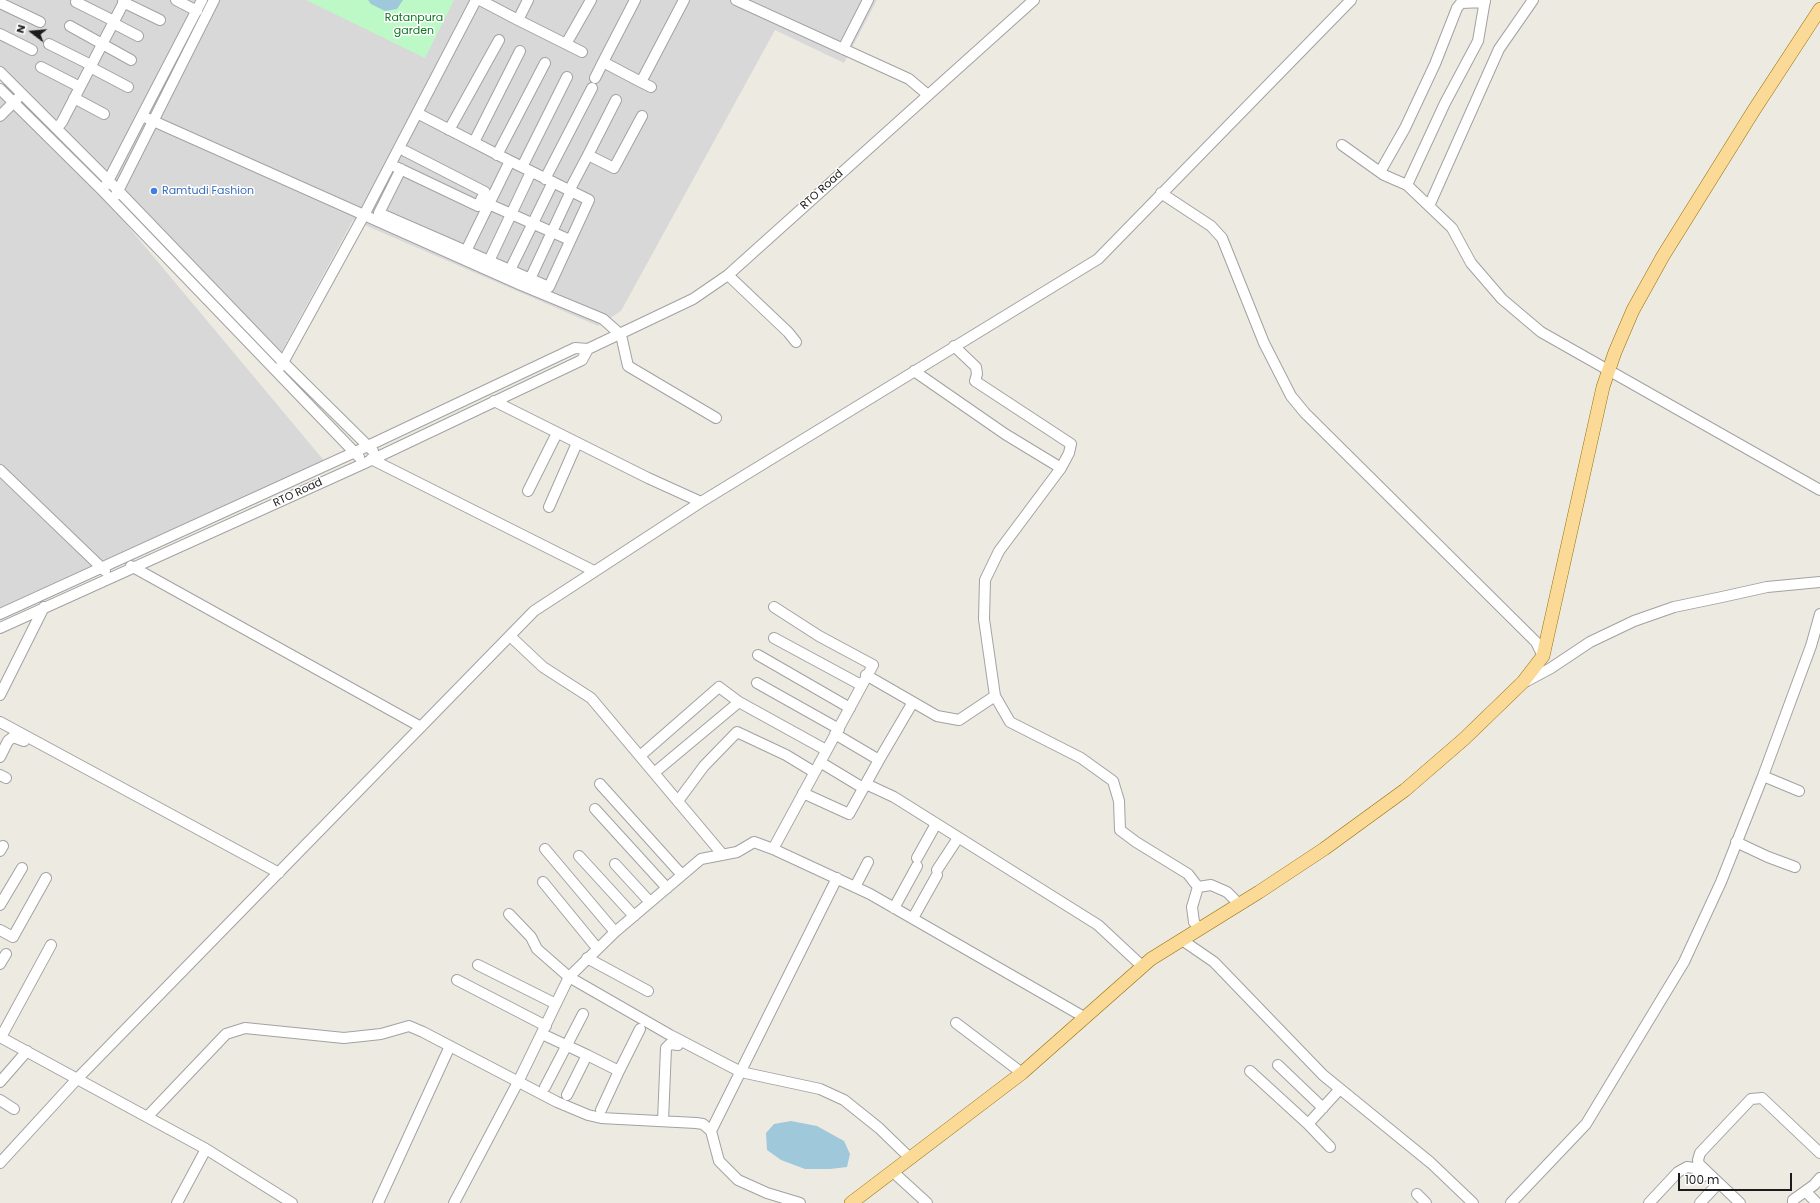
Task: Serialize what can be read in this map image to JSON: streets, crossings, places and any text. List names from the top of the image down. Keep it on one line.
{"streets":{"street":["RTO Road"]},"parks":["Ratanpura garden"],"places":["Ramtudi Fashion"],"scale_bar":"100 m","north":"left"}
